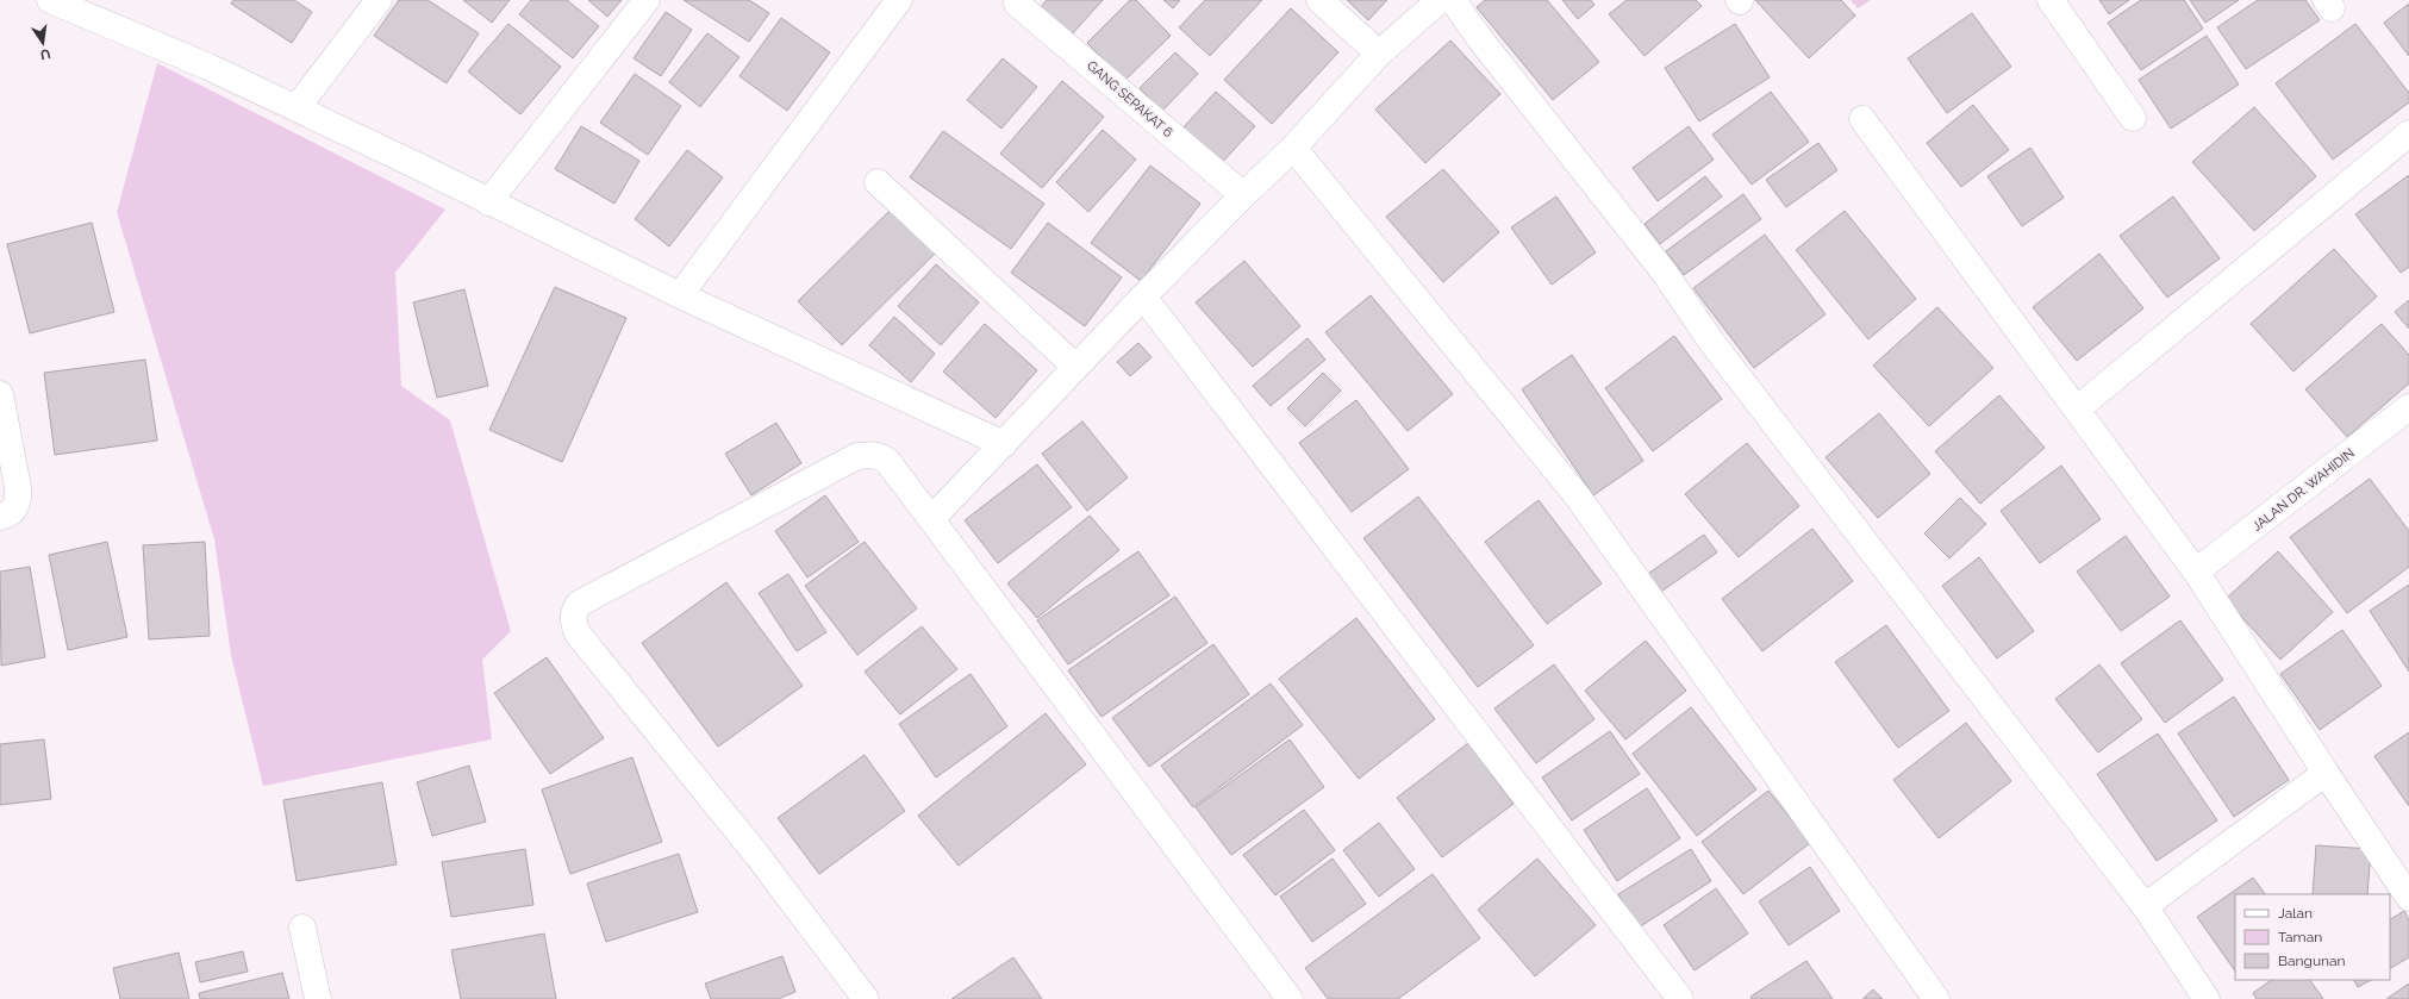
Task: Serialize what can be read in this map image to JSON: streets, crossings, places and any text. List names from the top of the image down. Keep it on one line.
{"streets":{"street":["GANG SEPAKAT 6","JALAN DR. WAHIDIN"]},"legend":["Jalan","Taman","Bangunan"],"north":"bottom"}
